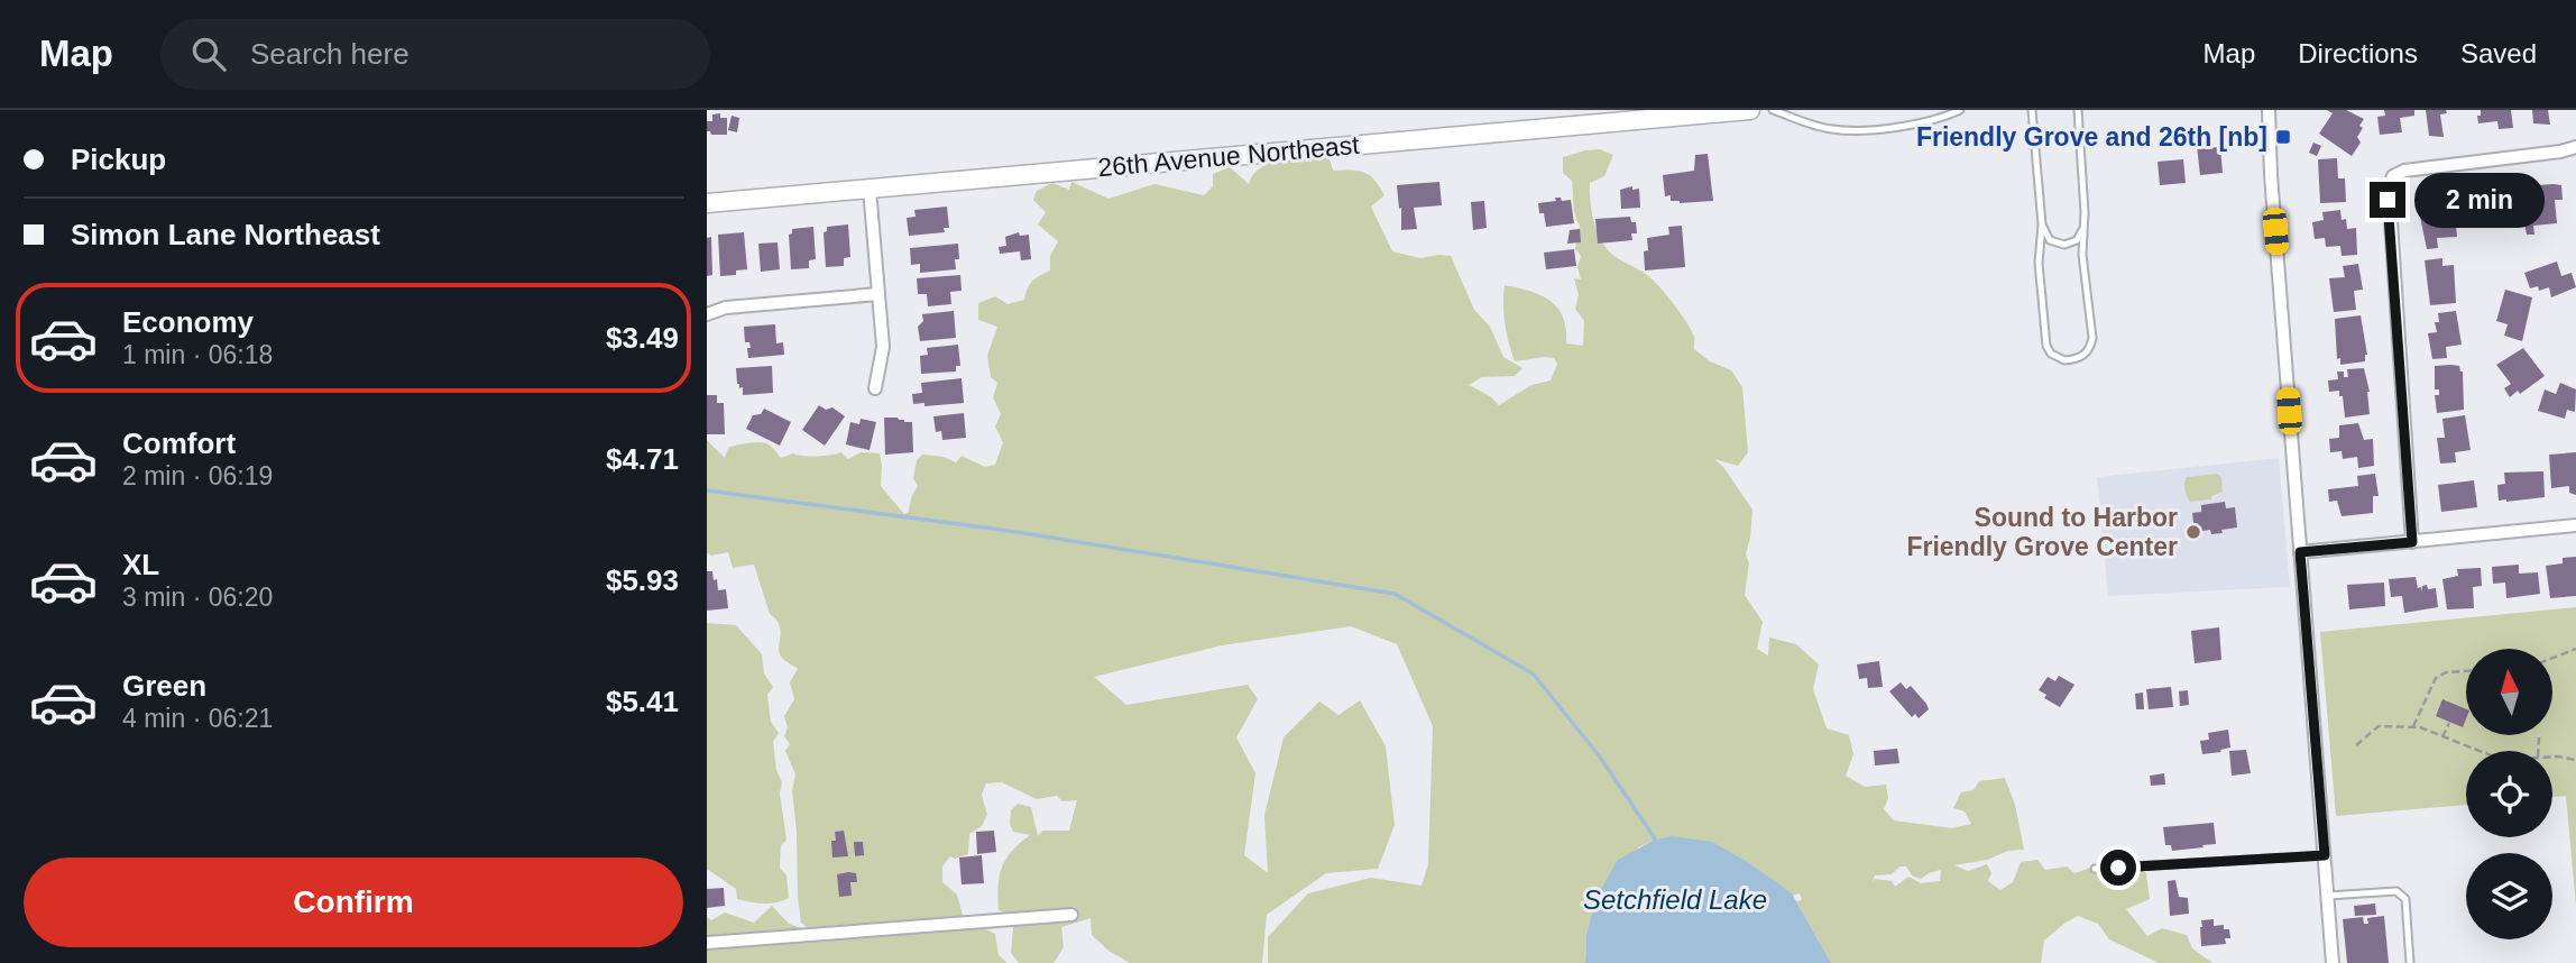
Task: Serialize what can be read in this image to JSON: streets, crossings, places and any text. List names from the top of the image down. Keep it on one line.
{"streets":{"street":["26th Avenue Northeast"]},"water":["Setchfield Lake"],"places":{"transit":["Friendly Grove and 26th [nb]"],"other":["Sound to Harbor Friendly Grove Center"]},"north":"top","page":{"header":"Map","search":"Search here","nav":["Map","Directions","Saved"],"banner":["Pickup","Simon Lane Northeast"],"bubble":"2 min","list":[{"name":"Economy","note":"1 min · 06:18","value":"$3.49"},{"name":"Comfort","note":"2 min · 06:19","value":"$4.71"},{"name":"XL","note":"3 min · 06:20","value":"$5.93"},{"name":"Green","note":"4 min · 06:21","value":"$5.41"}],"buttons":"Confirm"}}
